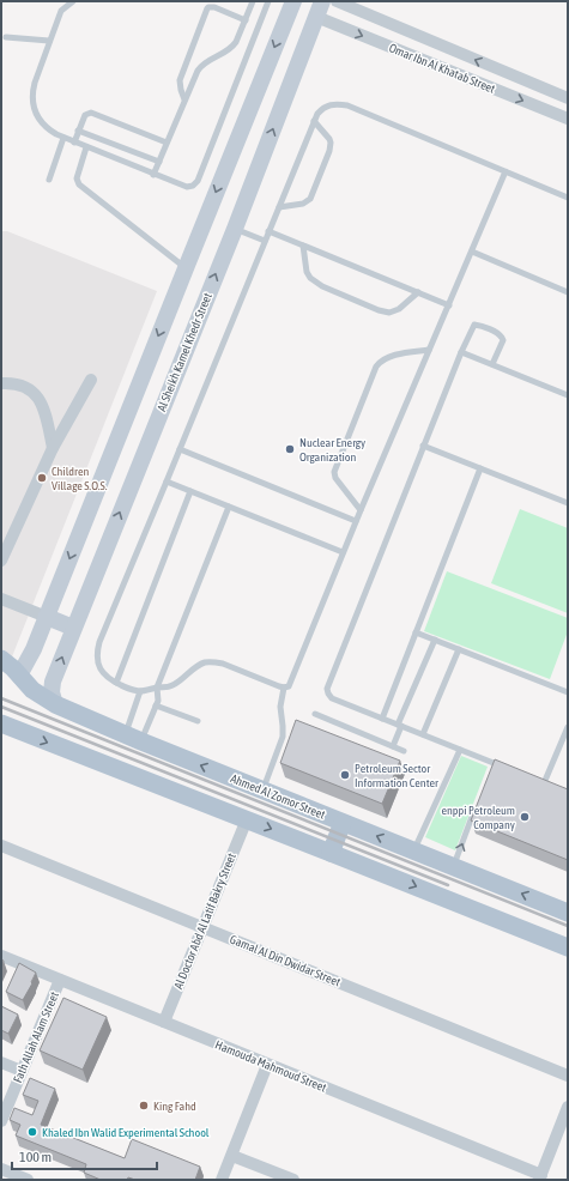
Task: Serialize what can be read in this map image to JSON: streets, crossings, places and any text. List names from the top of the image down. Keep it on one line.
{"streets":{"main road":["Al Sheikh Kamel Khedr Street","Ahmed Al Zomor Street"],"street":["Omar Ibn Al Khatab Street","Al Doctor Abd Al Latif Bakry Street","Gamal Al Din Dwidar Street","Fath Allah Alam Street","Hamouda Mahmoud Street"]},"crossings":[["Omar Ibn Al Khatab Street","Al Sheikh Kamel Khedr Street"],["Al Sheikh Kamel Khedr Street","Ahmed Al Zomor Street"],["Al Doctor Abd Al Latif Bakry Street","Gamal Al Din Dwidar Street"],["Al Doctor Abd Al Latif Bakry Street","Hamouda Mahmoud Street"],["Fath Allah Alam Street","Hamouda Mahmoud Street"]],"places":["Nuclear Energy Organization","Children Village S.O.S.","Petroleum Sector Information Center","enppi Petroleum Company","King Fahd","Khaled Ibn Walid Experimental School"],"scale_bar":"100 m"}
